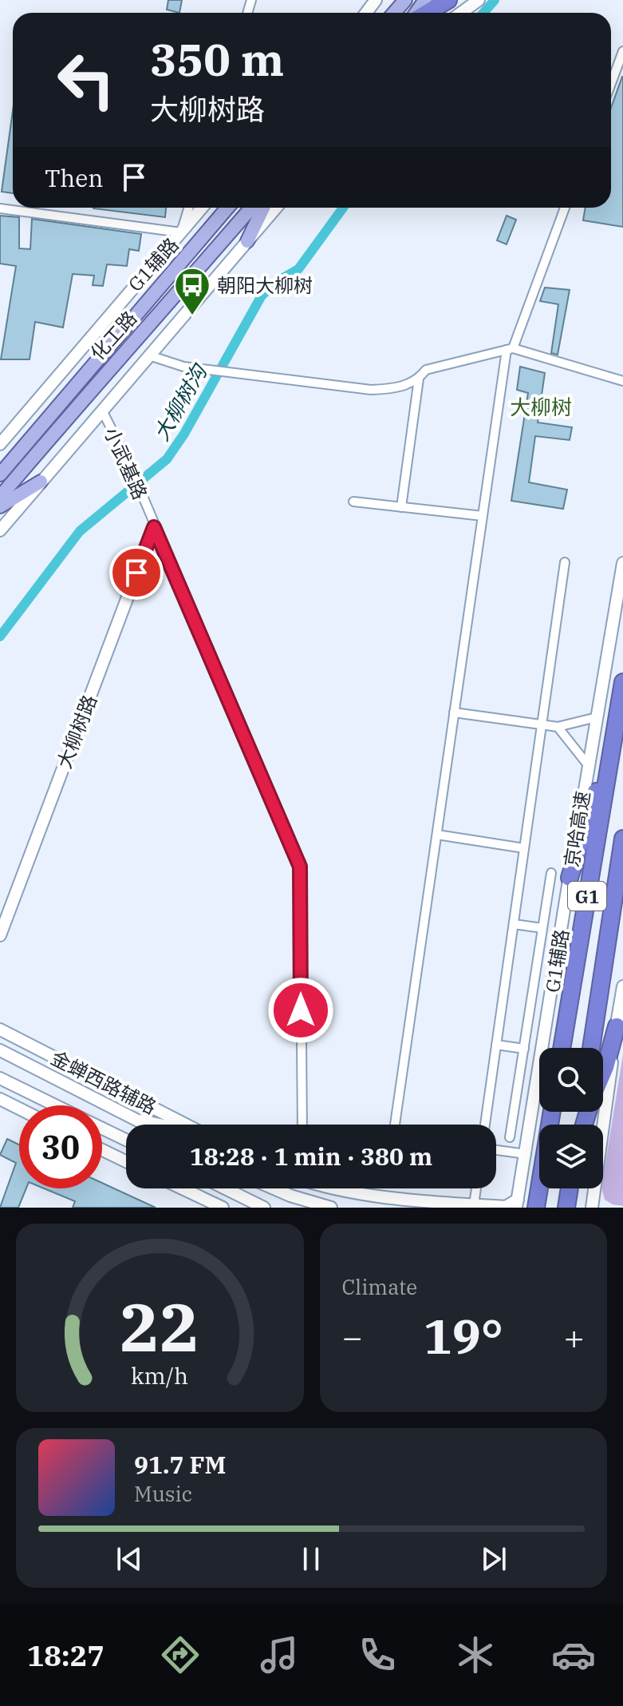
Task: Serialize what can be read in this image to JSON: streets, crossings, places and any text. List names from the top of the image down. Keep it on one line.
{"streets":{"highway":["京哈高速","G1"],"main road":["化工路"],"street":["G1辅路","小武基路","大柳树路","金蝉西路辅路"]},"crossings":[["小武基路","大柳树路"]],"districts":["大柳树"],"water":["大柳树沟"],"places":{"bus stop":["朝阳大柳树"]},"page":{"turn":["350 m","大柳树路"],"then":"Then","limit":"30","trip":"18:28 · 1 min · 380 m","tile":"Climate","heat":["−","19°","+"],"song":["91.7 FM","Music"],"tabs":"18:27","gauge":["22","km/h"]}}
